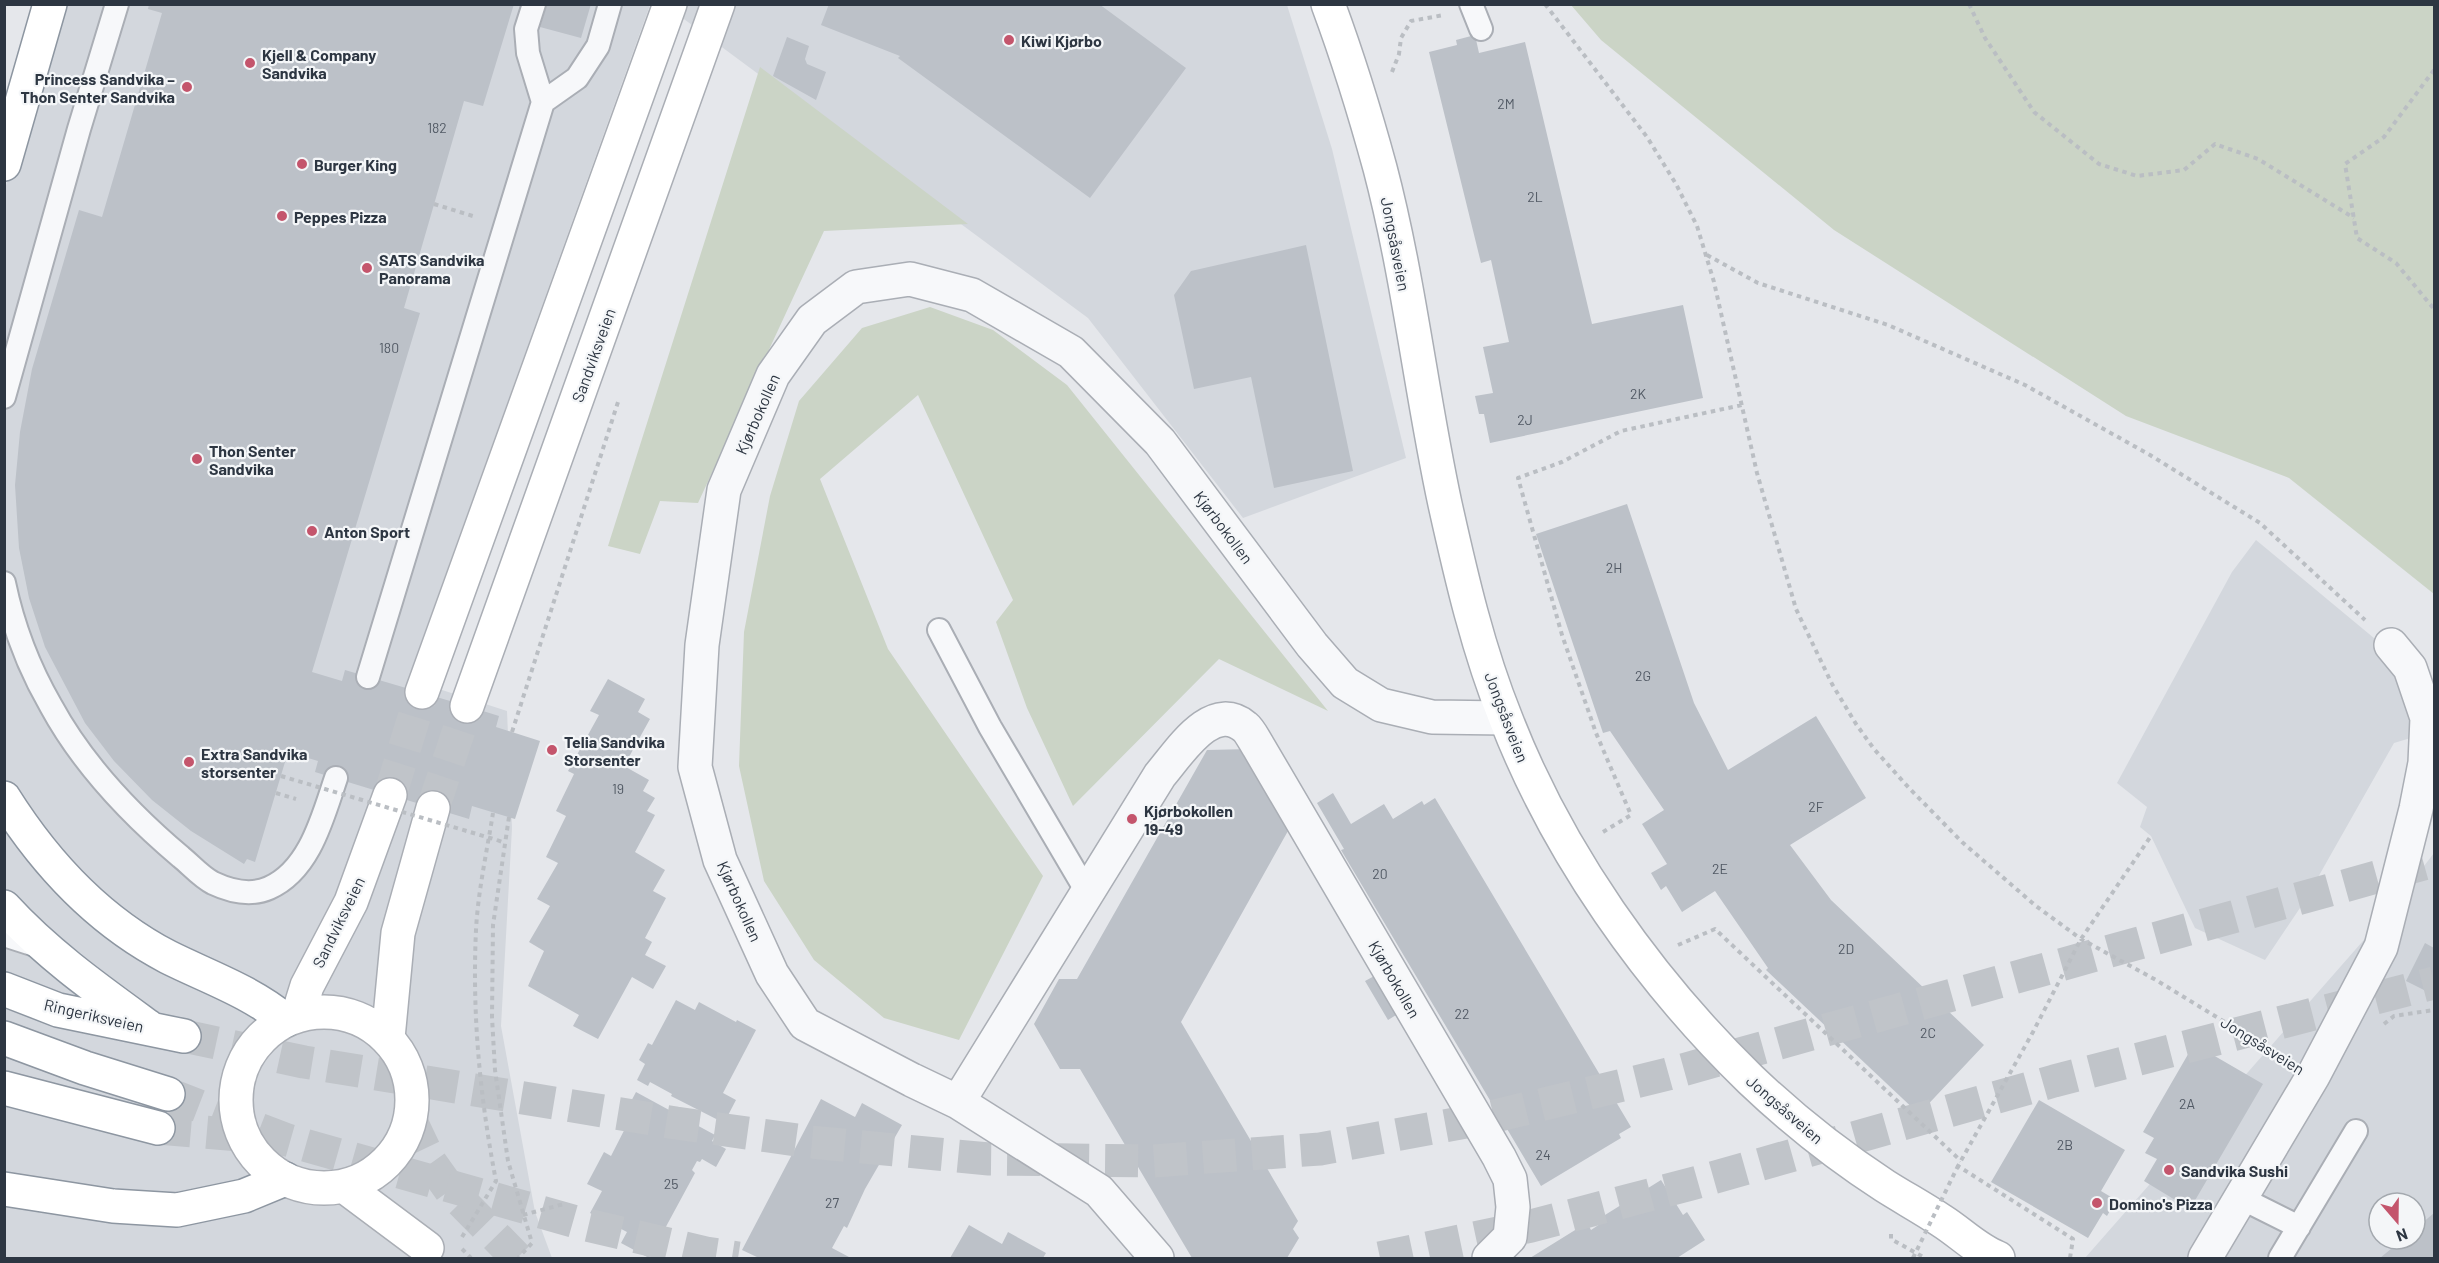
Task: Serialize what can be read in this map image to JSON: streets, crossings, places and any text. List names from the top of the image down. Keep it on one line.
{"streets":{"main road":["Jongsåsveien","Sandviksveien","Ringeriksveien"],"street":["Kjørbokollen"]},"crossings":[["Jongsåsveien","Kjørbokollen"]],"places":["Kiwi Kjørbo","Kjell & Company Sandvika","Princess Sandvika – Thon Senter Sandvika","Burger King","Peppes Pizza","SATS Sandvika Panorama","Thon Senter Sandvika","Anton Sport","Telia Sandvika Storsenter","Extra Sandvika storsenter","Kjørbokollen 19-49","Sandvika Sushi","Domino's Pizza"],"house_numbers":["2M","182","2L","180","2K","2J","2H","2G","19","2F","2E","20","2D","22","2C","2A","2B","24","25","27"],"north":"bottom"}
